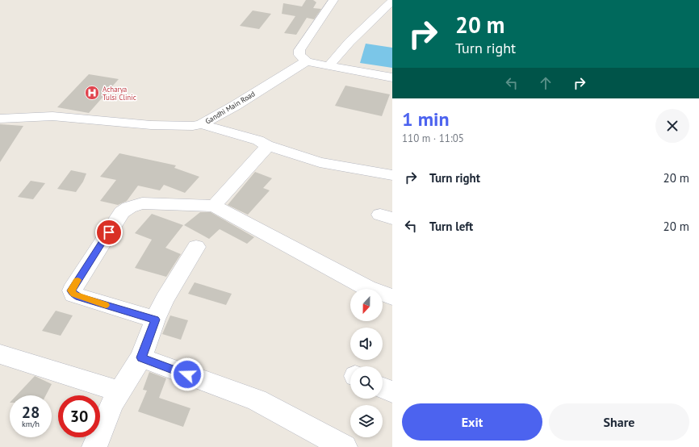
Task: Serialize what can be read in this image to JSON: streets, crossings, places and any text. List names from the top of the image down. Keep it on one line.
{"streets":{"street":["Gandhi Main Road"]},"places":{"hospital":["Acharya Tulsi Clinic"]},"north":"bottom","page":{"turn":["20 m","Turn right"],"heading":["1 min","110 m · 11:05"],"list":[{"name":"Turn right","value":"20 m"},{"name":"Turn left","value":"20 m"}],"speed":"28 km/h","limit":"30","buttons":["Exit","Share"]}}
